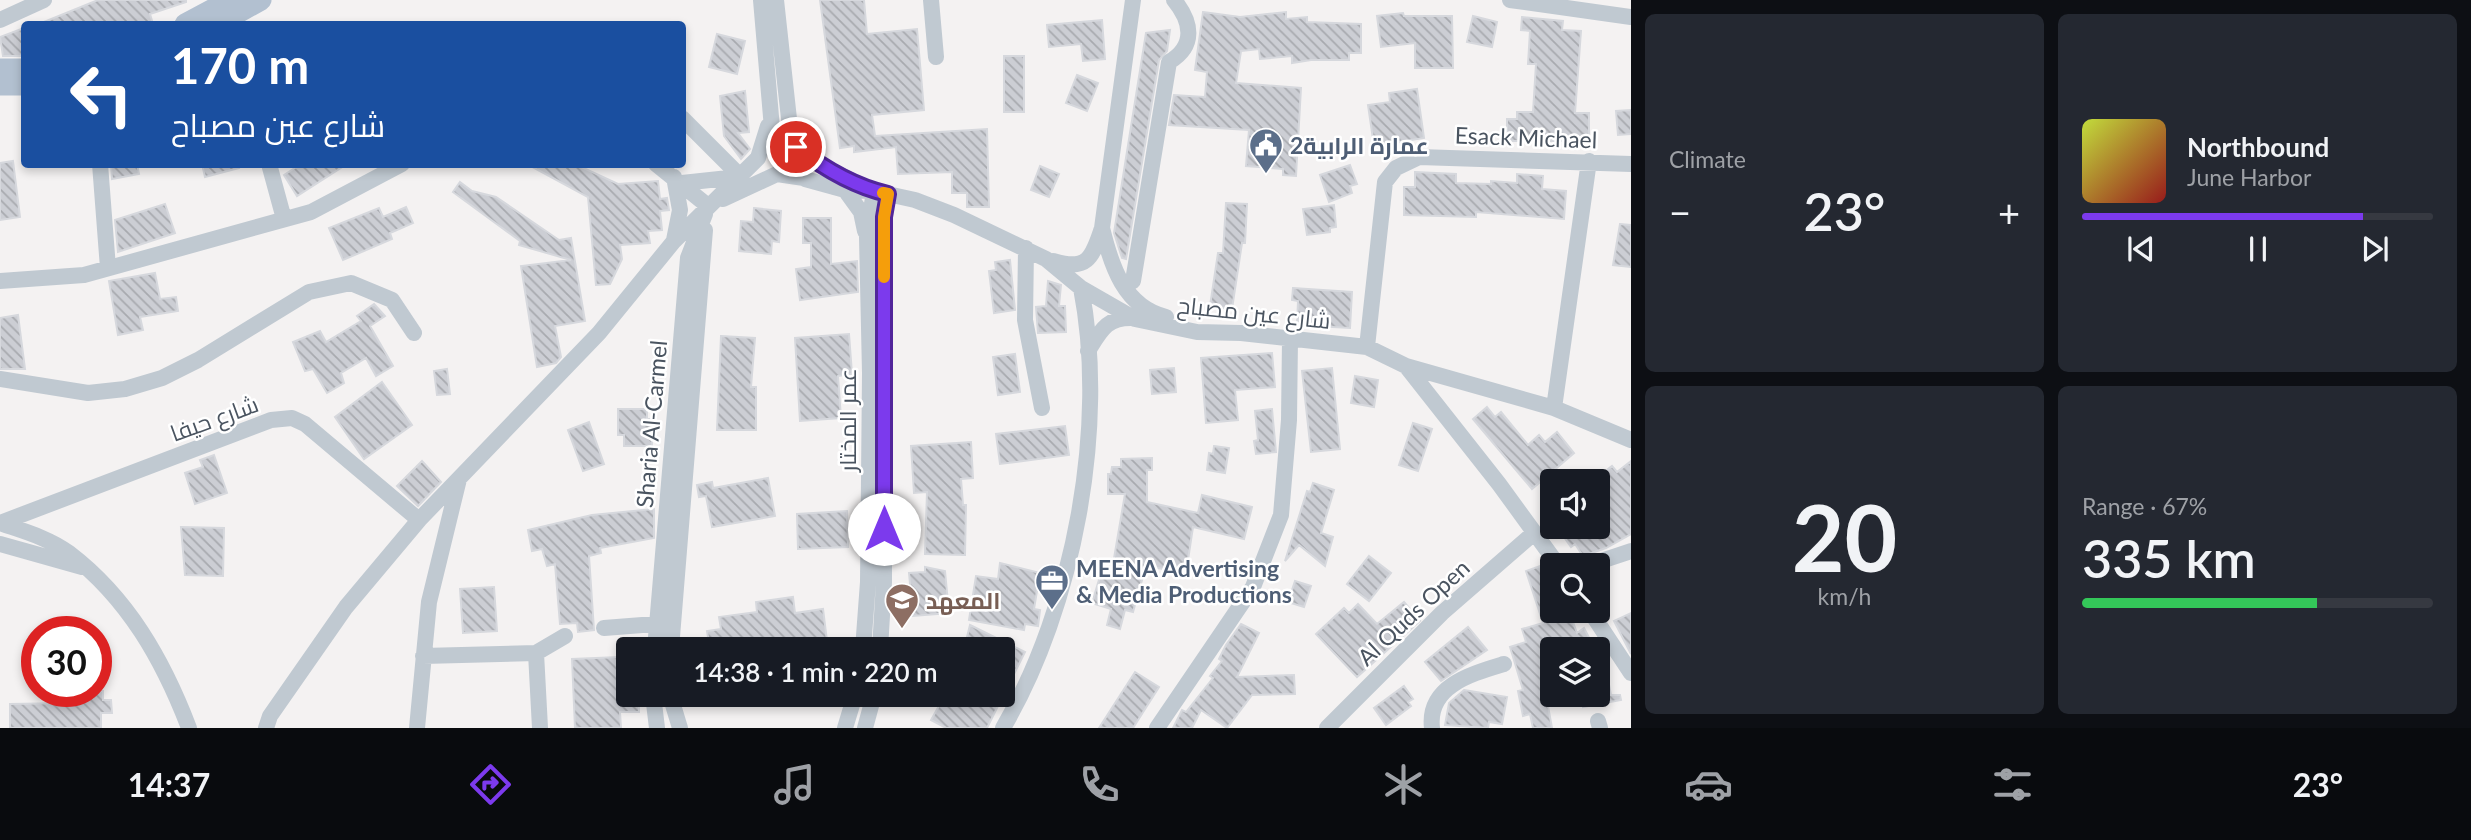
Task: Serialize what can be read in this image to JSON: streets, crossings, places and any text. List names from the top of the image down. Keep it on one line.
{"streets":{"street":["Esack Michael","شارع عين مصباح","شارع حيفا","عمر المختار","Sharia Al-Carmel","Al Quds Open"]},"crossings":[["Esack Michael","شارع عين مصباح"],["شارع عين مصباح","عمر المختار"],["شارع عين مصباح","Al Quds Open"]],"places":{"public building":["عمارة الرابية2"],"office":["MEENA Advertising & Media Productions"],"school or university":["المعهد"]},"page":{"tile":["Climate",["20","km/h"],["Range · 67%","335 km"]],"turn":["170 m","شارع عين مصباح"],"song":["Northbound","June Harbor"],"heat":["−","23°","+"],"limit":"30","trip":"14:38 · 1 min · 220 m","tabs":["14:37","23°"]}}
